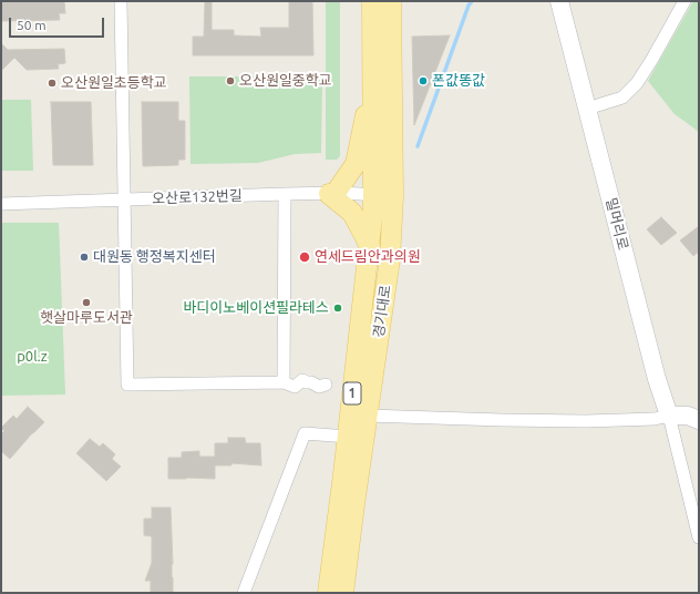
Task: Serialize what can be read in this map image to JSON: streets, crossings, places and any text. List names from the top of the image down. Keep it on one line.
{"streets":{"main road":["밀머리로","경기대로","1"],"street":["오산로132번길"]},"crossings":[["오산로132번길","경기대로"]],"parks":["p0l.z"],"places":["오산원일중학교","폰값똥값","오산원일초등학교","대원동 행정복지센터","연세드림안과의원","햇살마루도서관","바디이노베이션필라테스"],"scale_bar":"50 m"}
